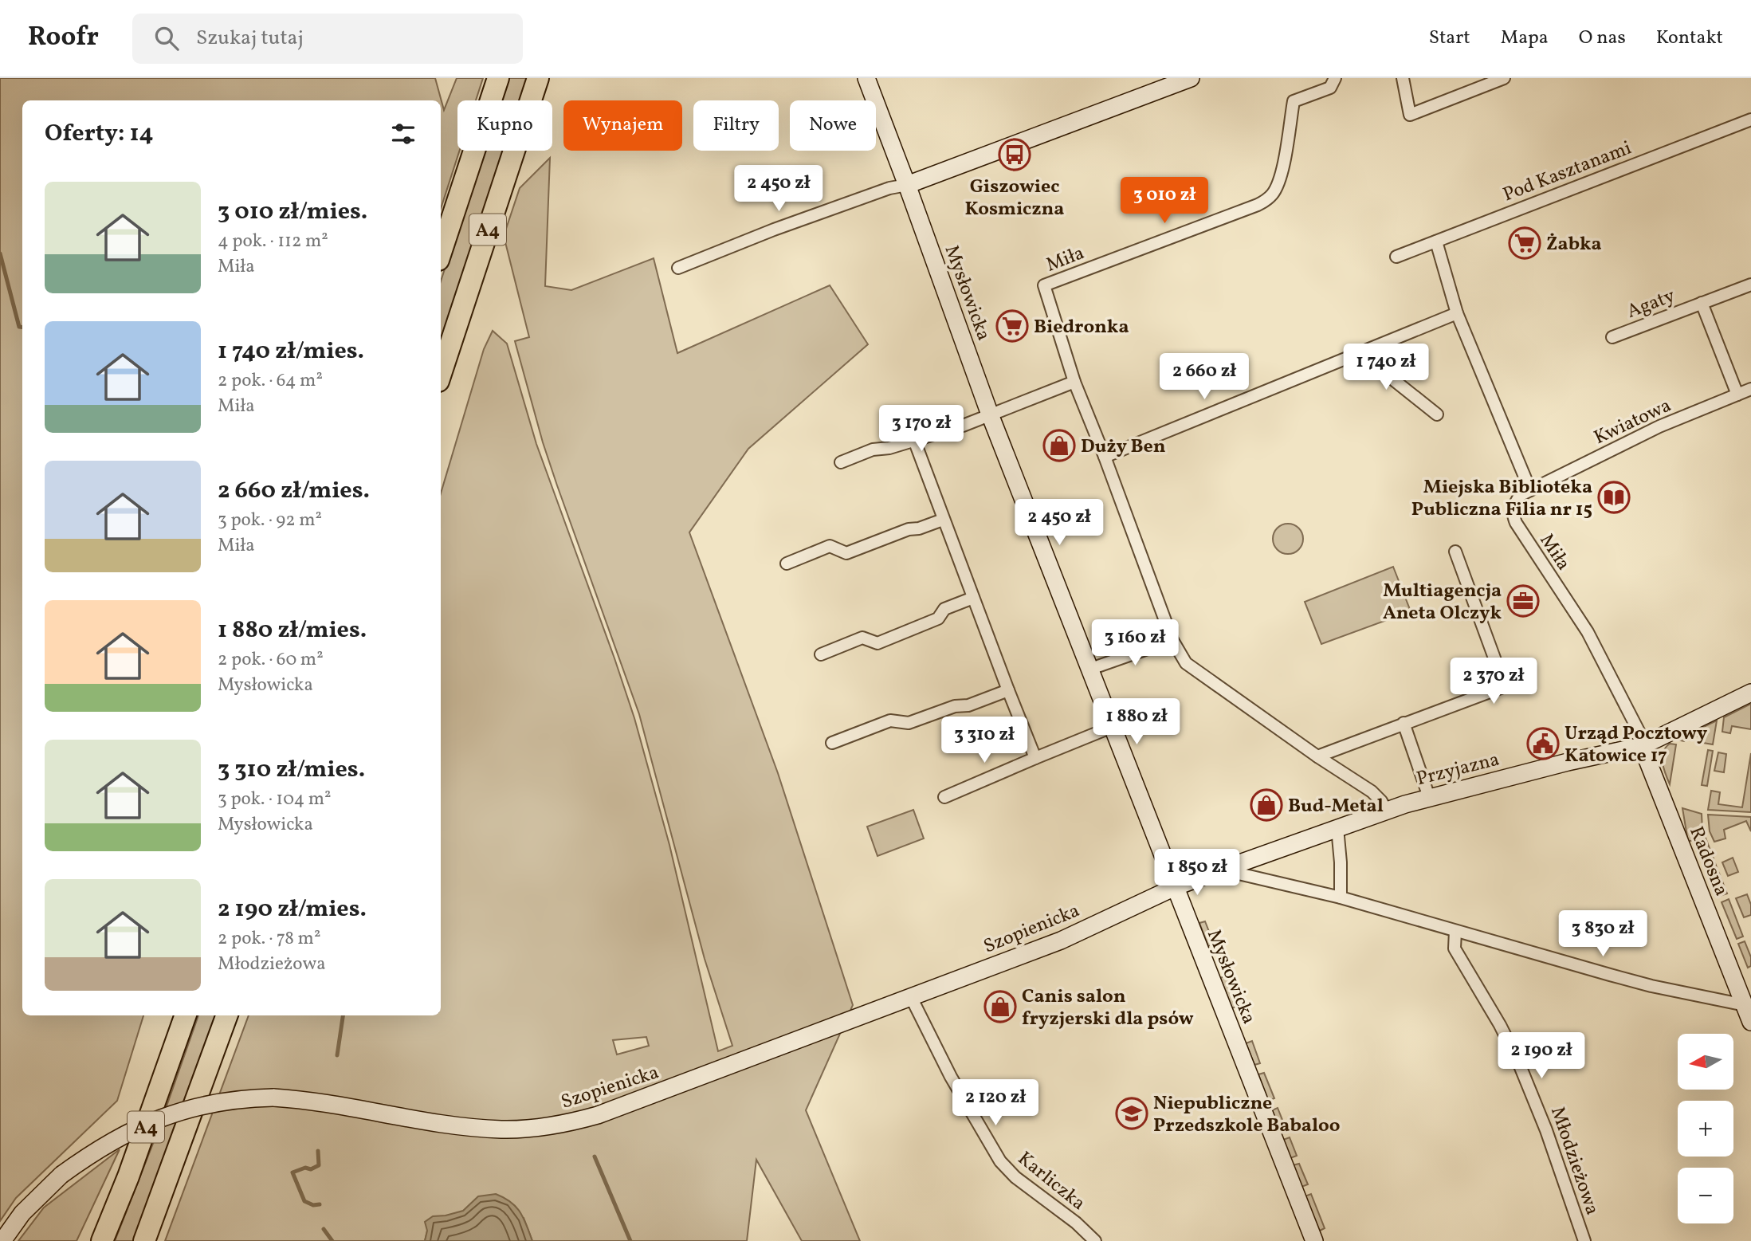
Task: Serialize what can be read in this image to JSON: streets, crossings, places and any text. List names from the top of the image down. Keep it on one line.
{"streets":{"highway":["A4"],"street":["Pod Kasztanami","Miła","Mysłowicka","Agaty","Kwiatowa","Przyjazna","Radosna","Szopienicka","Młodzieżowa","Karliczka"]},"crossings":[["Miła","Kwiatowa"],["Miła","Przyjazna"],["Miła","Radosna"],["Mysłowicka","Przyjazna"],["Mysłowicka","Szopienicka"],["Agaty","Kwiatowa"],["Przyjazna","Radosna"],["Przyjazna","Szopienicka"],["Szopienicka","Karliczka"]],"places":{"bus stop":["Giszowiec Kosmiczna"],"supermarket":["Żabka","Biedronka"],"shop":["Duży Ben","Bud-Metal","Canis salon fryzjerski dla psów"],"library":["Miejska Biblioteka Publiczna Filia nr 15"],"office":["Multiagencja Aneta Olczyk"],"public building":["Urząd Pocztowy Katowice 17"],"school or university":["Niepubliczne Przedszkole Babaloo"]},"north":"left","page":{"header":"Roofr","search":"Szukaj tutaj","nav":["Start","Mapa","O nas","Kontakt"],"chip":["Kupno","Wynajem","Filtry","Nowe"],"heading":"Oferty: 14","price":["2 450 zł","3 010 zł","1 740 zł","2 660 zł","3 170 zł","2 450 zł","3 160 zł","2 370 zł","1 880 zł","3 310 zł","1 850 zł","3 830 zł","2 190 zł","2 120 zł"],"list":[{"name":"3 010 zł/mies.","note":"4 pok. · 112 m² · Miła"},{"name":"1 740 zł/mies.","note":"2 pok. · 64 m² · Miła"},{"name":"2 660 zł/mies.","note":"3 pok. · 92 m² · Miła"},{"name":"1 880 zł/mies.","note":"2 pok. · 60 m² · Mysłowicka"},{"name":"3 310 zł/mies.","note":"3 pok. · 104 m² · Mysłowicka"},{"name":"2 190 zł/mies.","note":"2 pok. · 78 m² · Młodzieżowa"}],"map_buttons":["+","−"]}}
